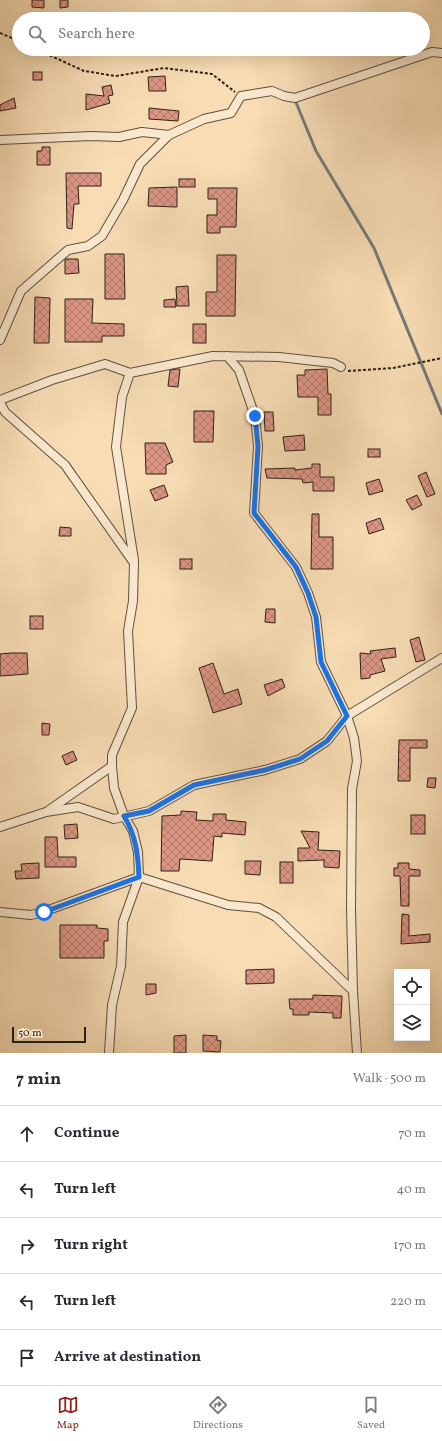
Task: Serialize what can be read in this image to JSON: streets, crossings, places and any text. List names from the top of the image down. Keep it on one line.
{"scale_bar":"50 m","page":{"search":"Search here","scale":"50 m","heading":["7 min","Walk · 500 m"],"list":[["Continue","70 m"],["Turn left","40 m"],["Turn right","170 m"],["Turn left","220 m"],"Arrive at destination"],"nav":["Map","Directions","Saved"]}}
